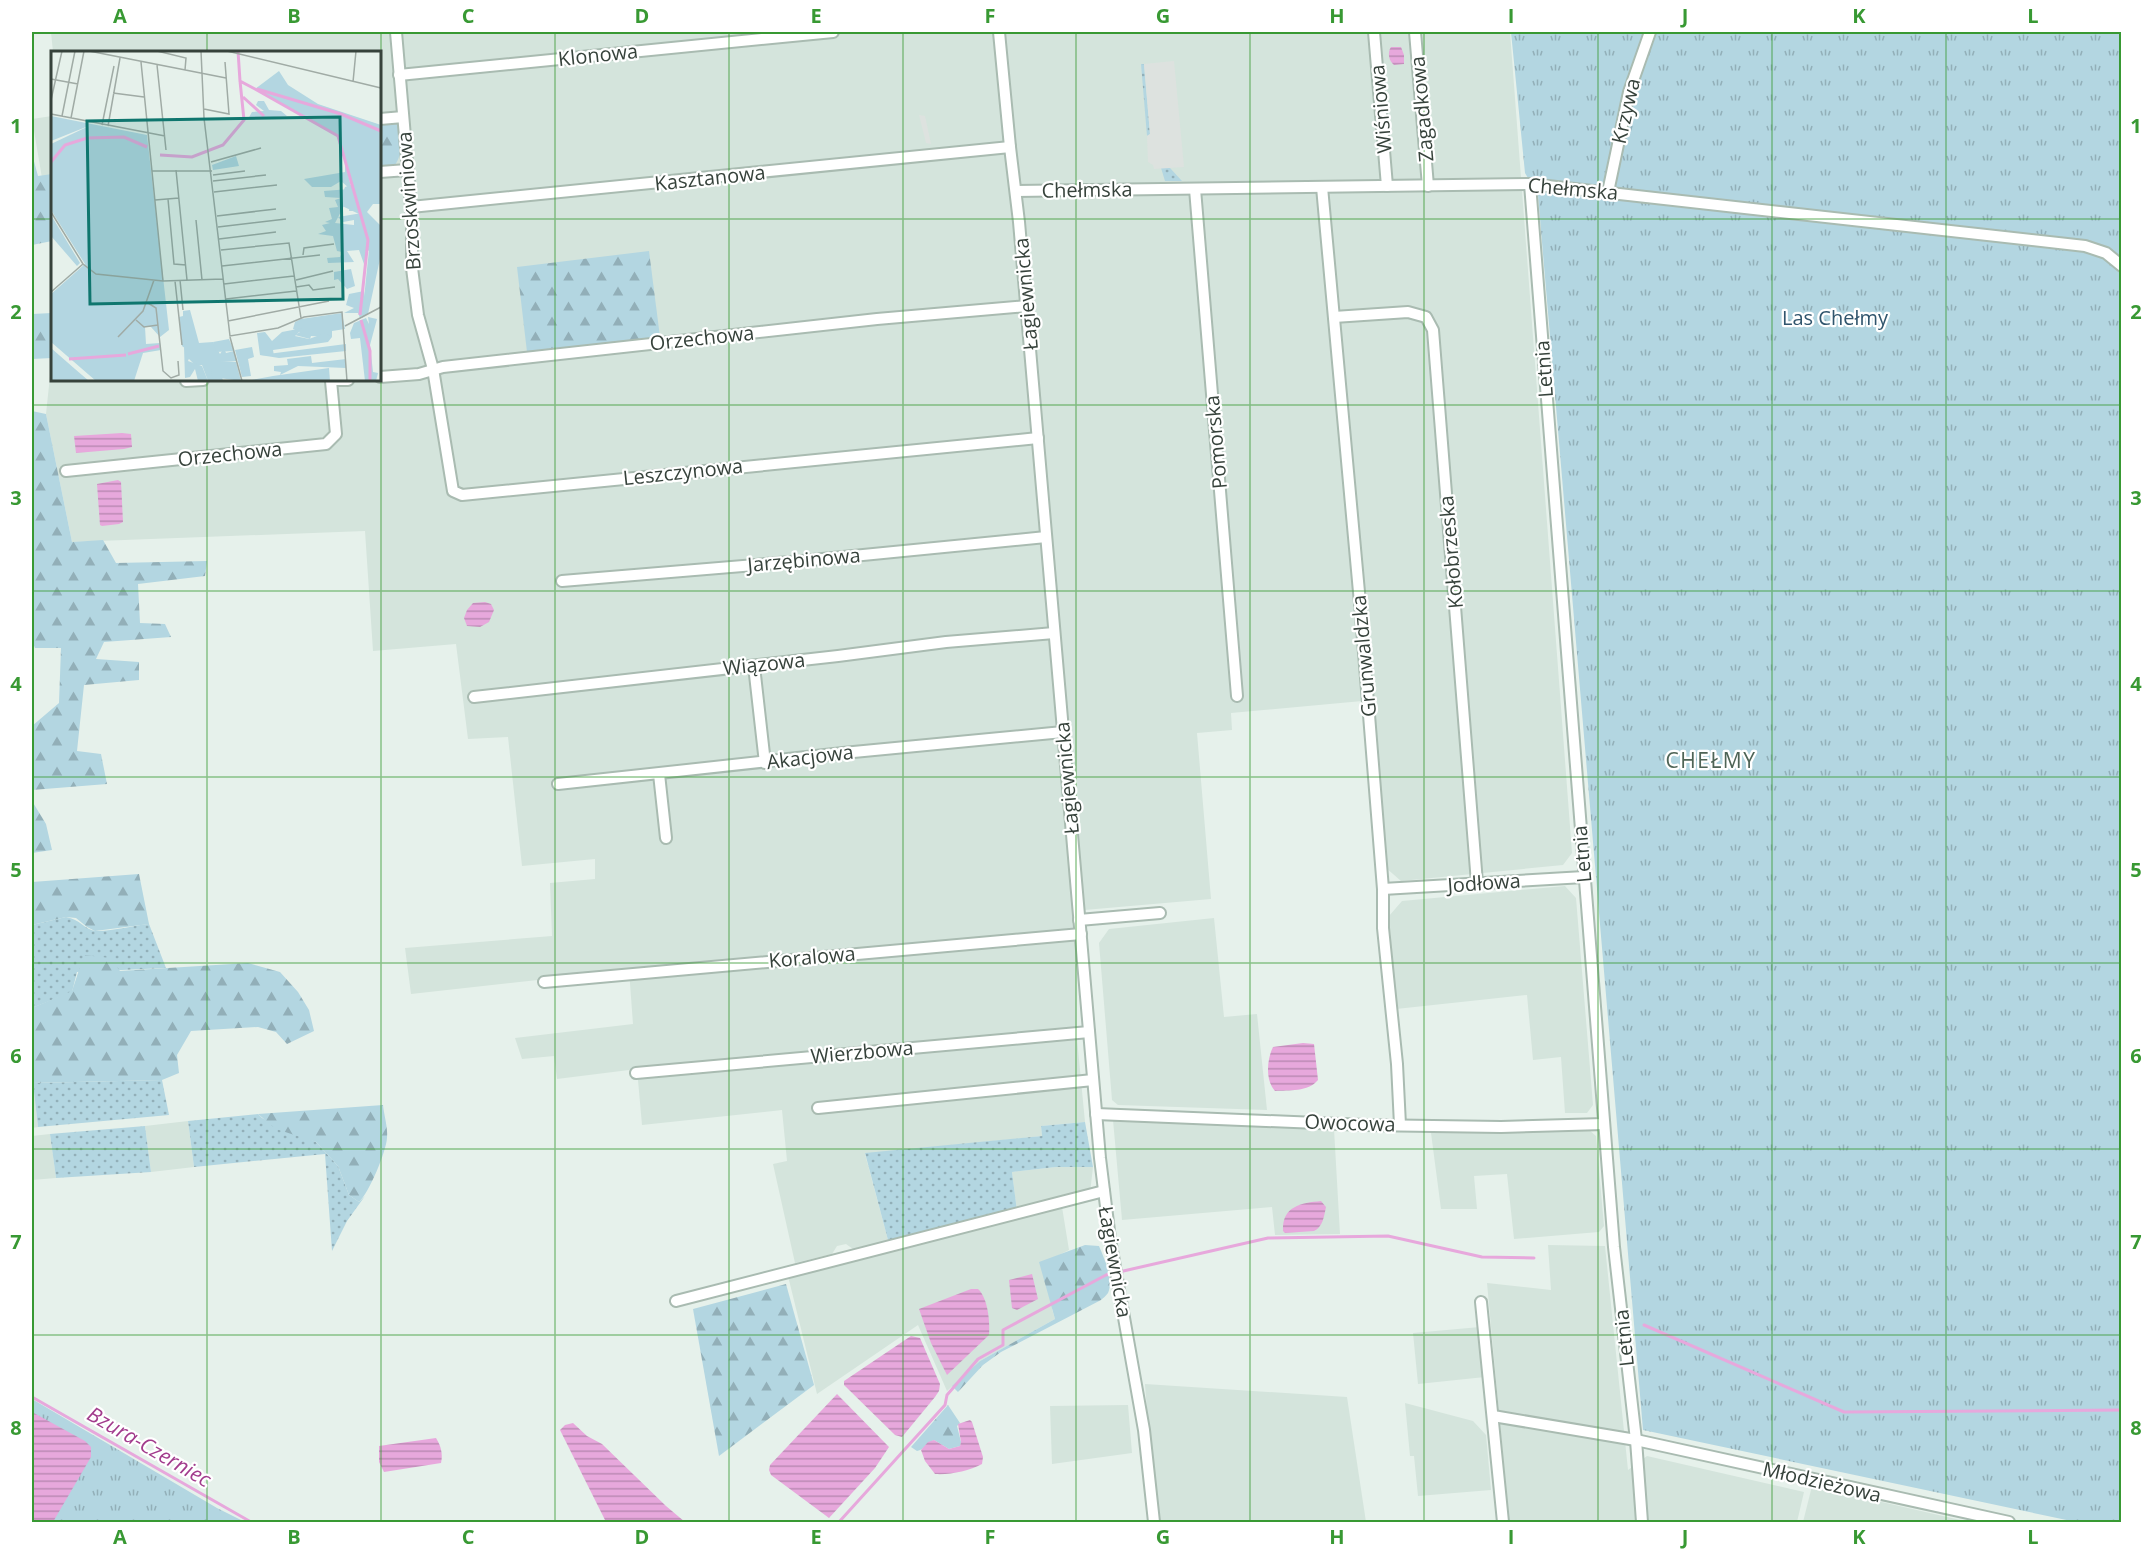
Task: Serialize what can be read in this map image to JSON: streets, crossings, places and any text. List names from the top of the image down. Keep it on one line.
{"streets":{"street":["Klonowa","Wiśniowa","Zagadkowa","Krzywa","Kasztanowa","Chełmska","Brzoskwiniowa","Łagiewnicka","Orzechowa","Letnia","Pomorska","Leszczynowa","Kołobrzeska","Jarzębinowa","Grunwaldzka","Wiązowa","Akacjowa","Jodłowa","Koralowa","Wierzbowa","Owocowa","Młodzieżowa"]},"crossings":[["Klonowa","Brzoskwiniowa"],["Wiśniowa","Chełmska"],["Zagadkowa","Chełmska"],["Krzywa","Chełmska"],["Kasztanowa","Brzoskwiniowa"],["Kasztanowa","Łagiewnicka"],["Chełmska","Łagiewnicka"],["Chełmska","Letnia"],["Chełmska","Pomorska"],["Chełmska","Grunwaldzka"],["Brzoskwiniowa","Orzechowa"],["Brzoskwiniowa","Leszczynowa"],["Łagiewnicka","Orzechowa"],["Łagiewnicka","Leszczynowa"],["Łagiewnicka","Jarzębinowa"],["Łagiewnicka","Wiązowa"],["Łagiewnicka","Akacjowa"],["Łagiewnicka","Koralowa"],["Łagiewnicka","Wierzbowa"],["Łagiewnicka","Owocowa"],["Orzechowa","Leszczynowa"],["Letnia","Jodłowa"],["Letnia","Owocowa"],["Letnia","Młodzieżowa"],["Kołobrzeska","Grunwaldzka"],["Kołobrzeska","Jodłowa"],["Grunwaldzka","Jodłowa"],["Grunwaldzka","Owocowa"]],"districts":["CHEŁMY"],"water":["Bzura-Czerniec"],"parks":["Las Chełmy"],"grid":{"columns":["A","B","C","D","E","F","G","H","I","J","K","L"],"rows":["1","2","3","4","5","6","7","8"]}}
